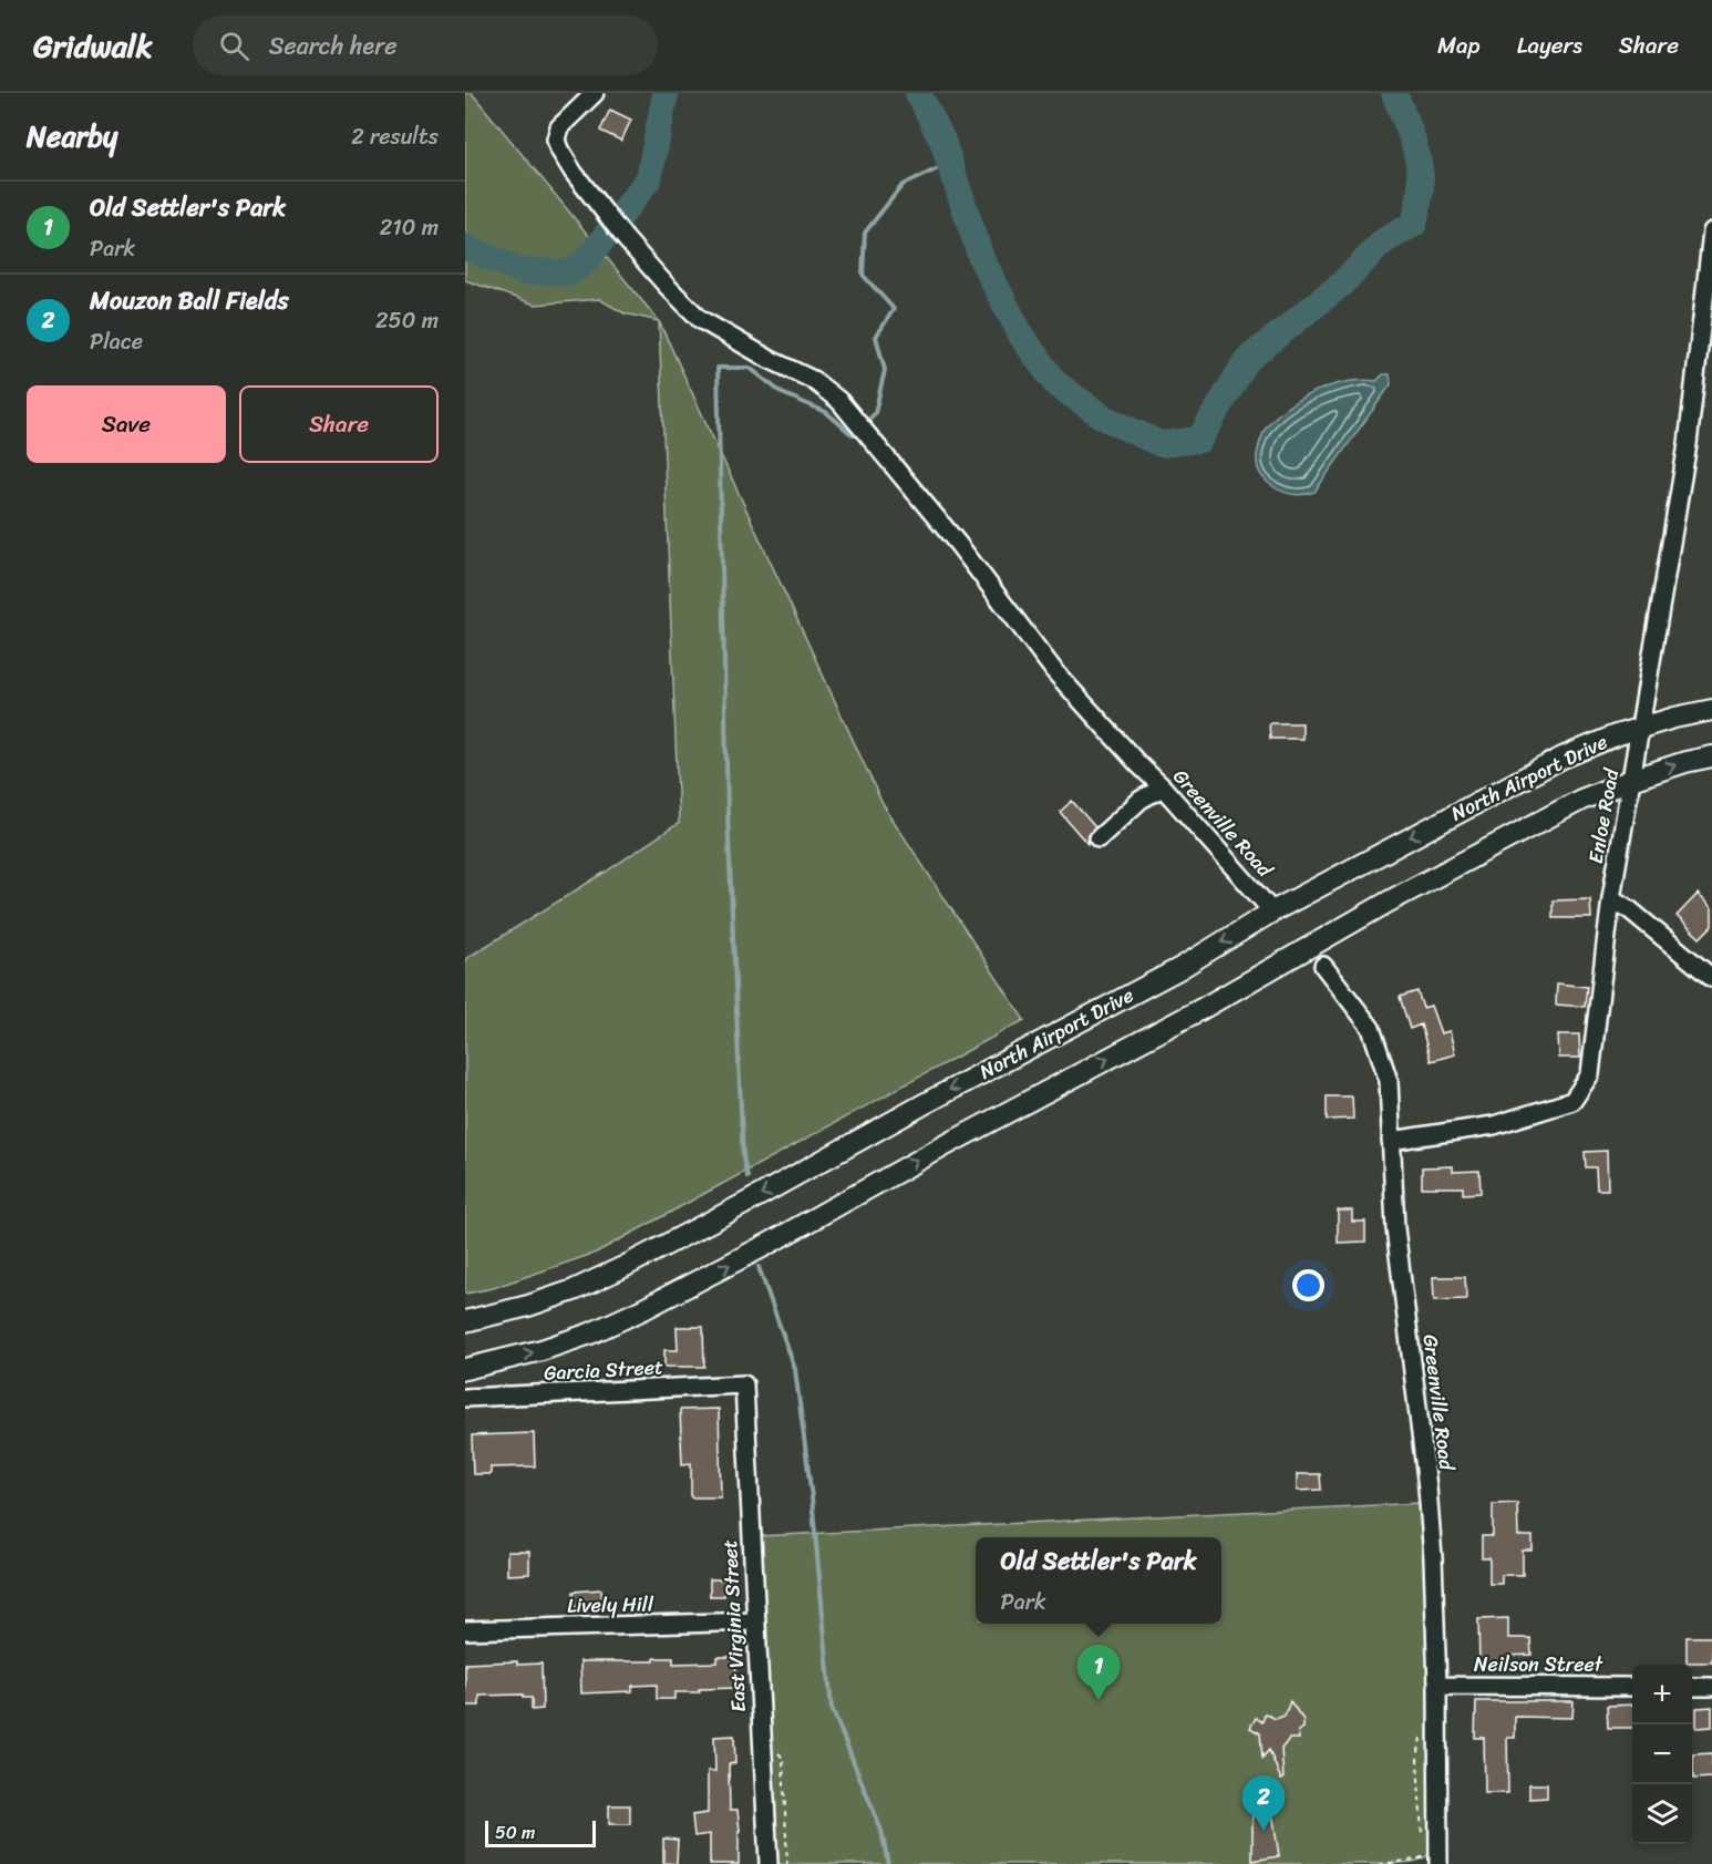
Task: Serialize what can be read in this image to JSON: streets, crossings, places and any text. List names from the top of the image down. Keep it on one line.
{"streets":{"main road":["North Airport Drive"],"street":["Enloe Road","Greenville Road","Garcia Street","Lively Hill","East Virginia Street","Neilson Street"]},"crossings":[["North Airport Drive","Enloe Road"],["North Airport Drive","Greenville Road"],["Enloe Road","Greenville Road"],["Greenville Road","Neilson Street"],["Garcia Street","East Virginia Street"],["Lively Hill","East Virginia Street"]],"scale_bar":"50 m","page":{"header":"Gridwalk","search":"Search here","nav":["Map","Layers","Share"],"heading":["Nearby","2 results"],"list":[{"mark":"1","name":"Old Settler's Park","note":"Park","value":"210 m"},{"mark":"2","name":"Mouzon Ball Fields","note":"Place","value":"250 m"}],"buttons":["Save","Share"],"popup":["Old Settler's Park","Park"],"pins":["1","2"],"map_buttons":["+","−"],"scale":"50 m"}}
